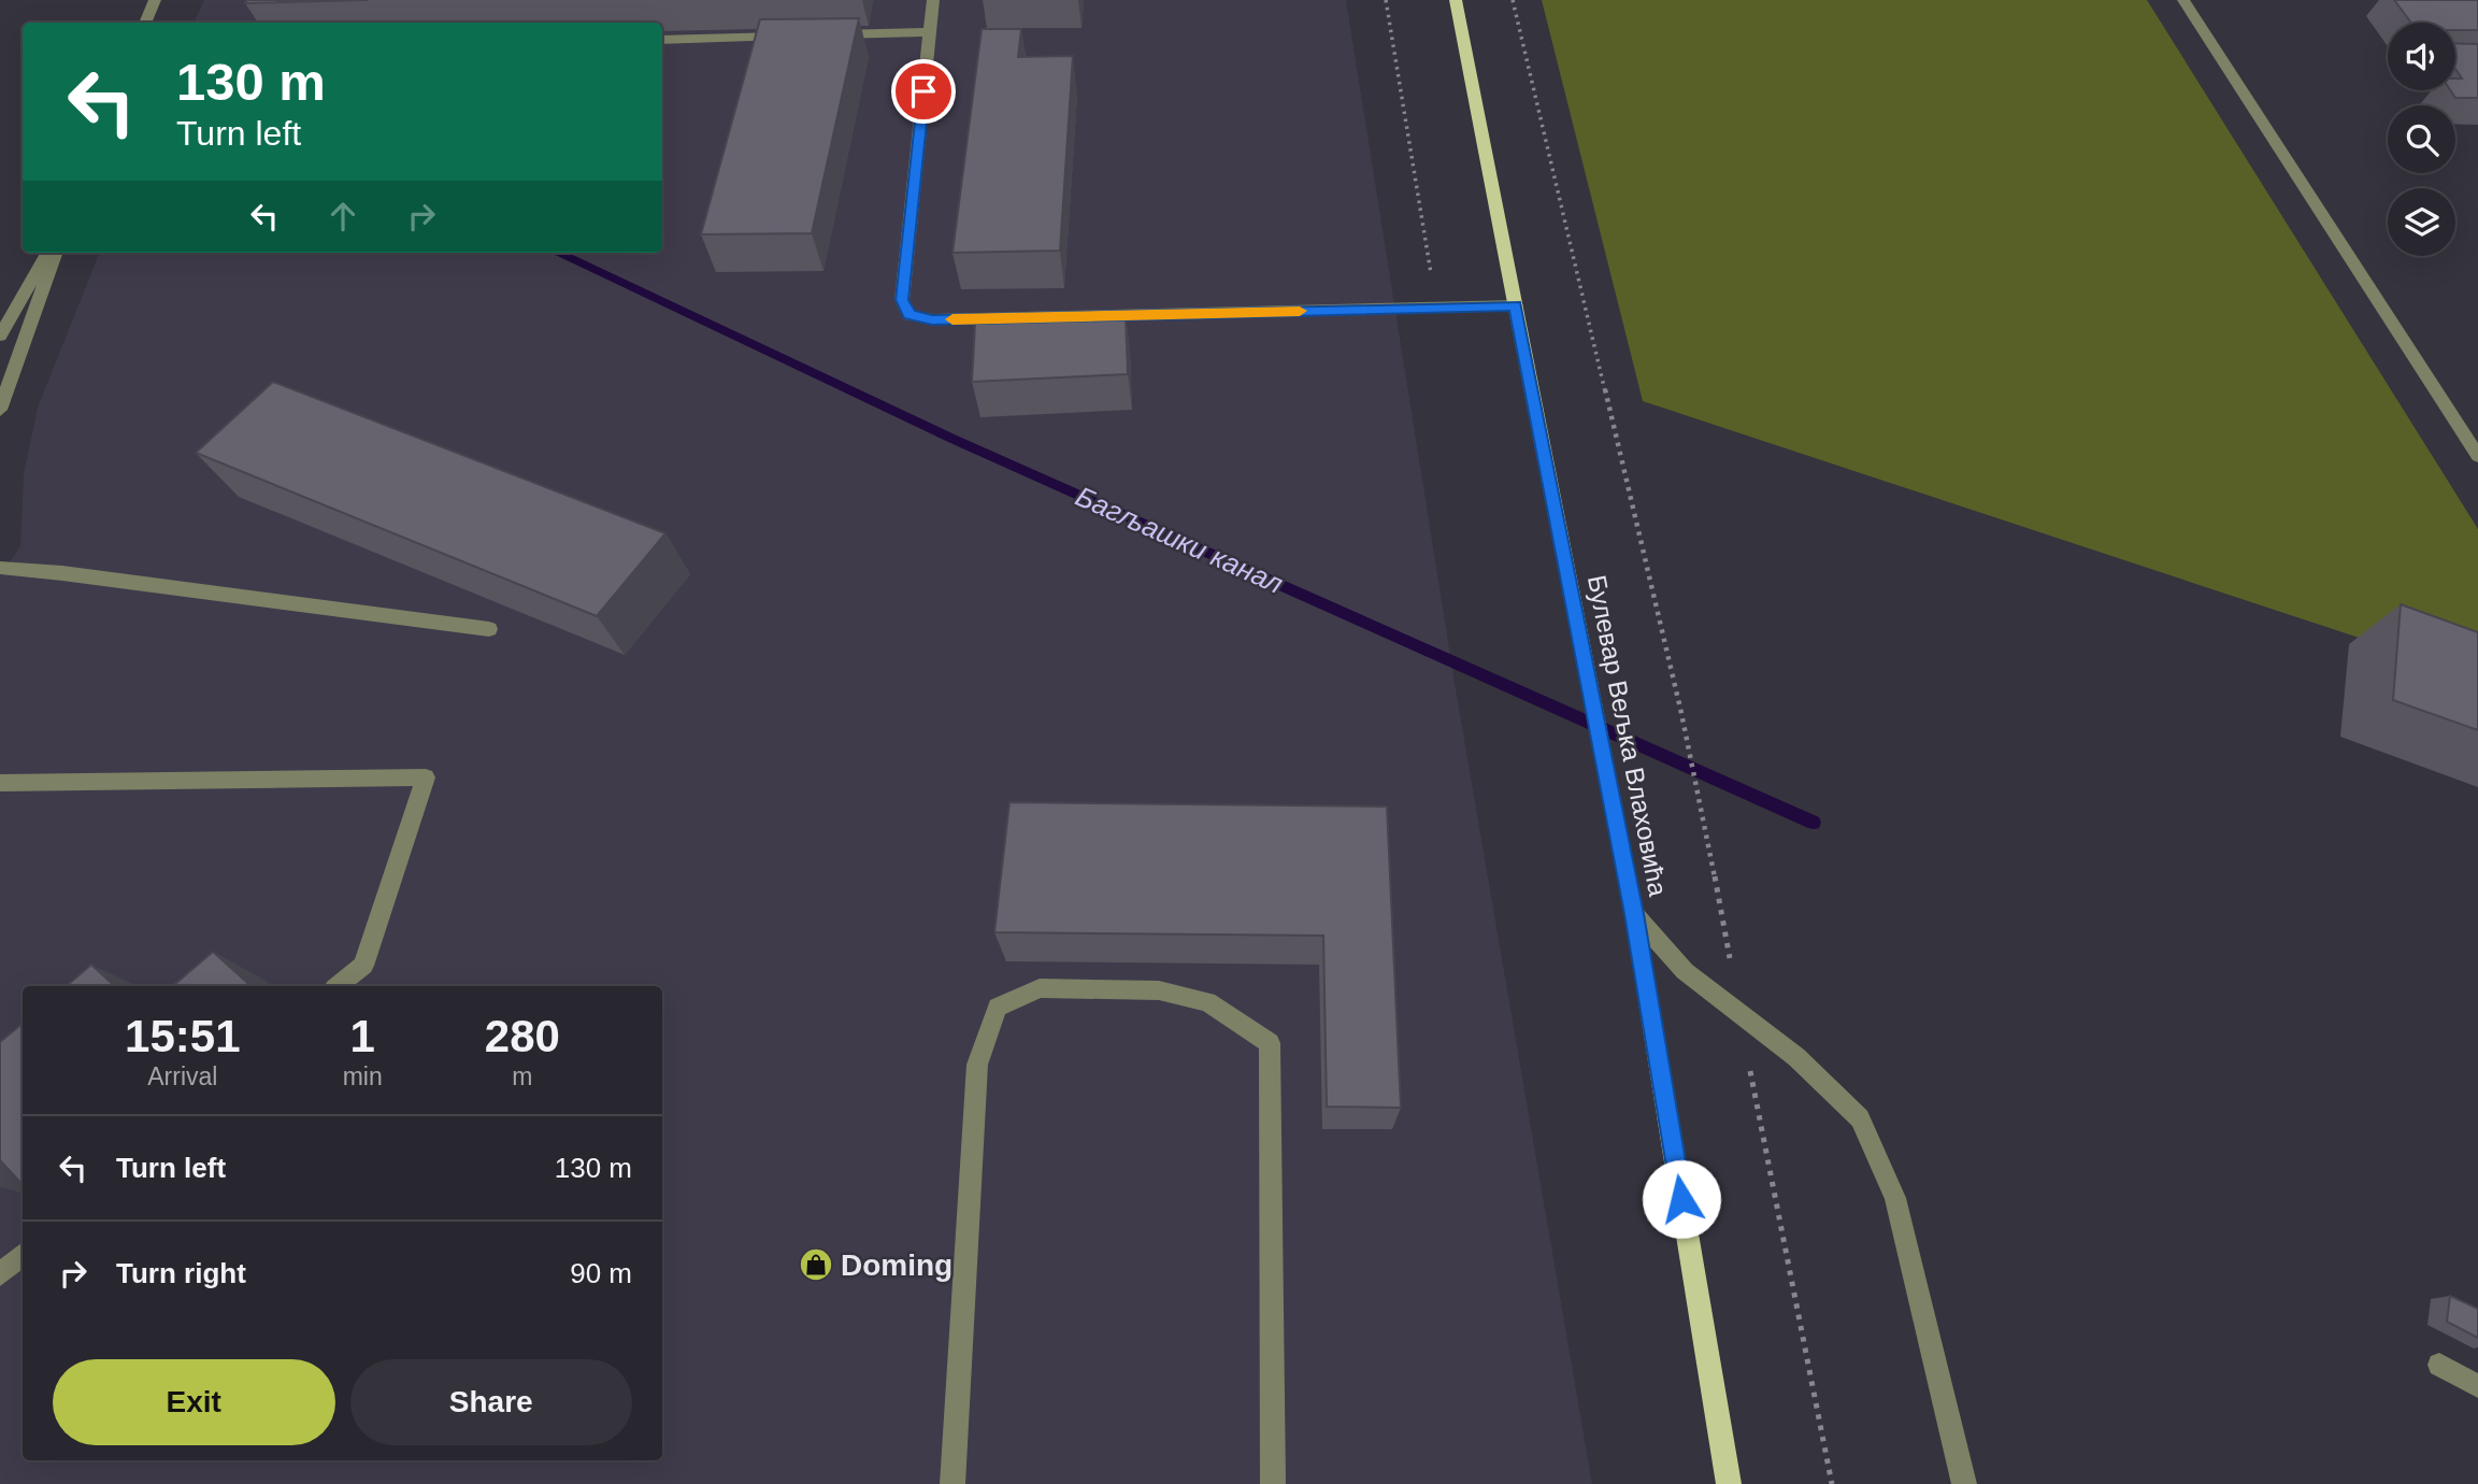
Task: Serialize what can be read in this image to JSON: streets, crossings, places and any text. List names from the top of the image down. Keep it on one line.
{"streets":{"main road":["Булевар Вељка Влаховића"]},"water":["Багљашки канал"],"places":{"shop":["Doming"]},"page":{"turn":["130 m","Turn left"],"eta":["15:51","Arrival","1","min","280","m"],"list":[{"name":"Turn left","value":"130 m"},{"name":"Turn right","value":"90 m"}],"buttons":["Exit","Share"]}}
